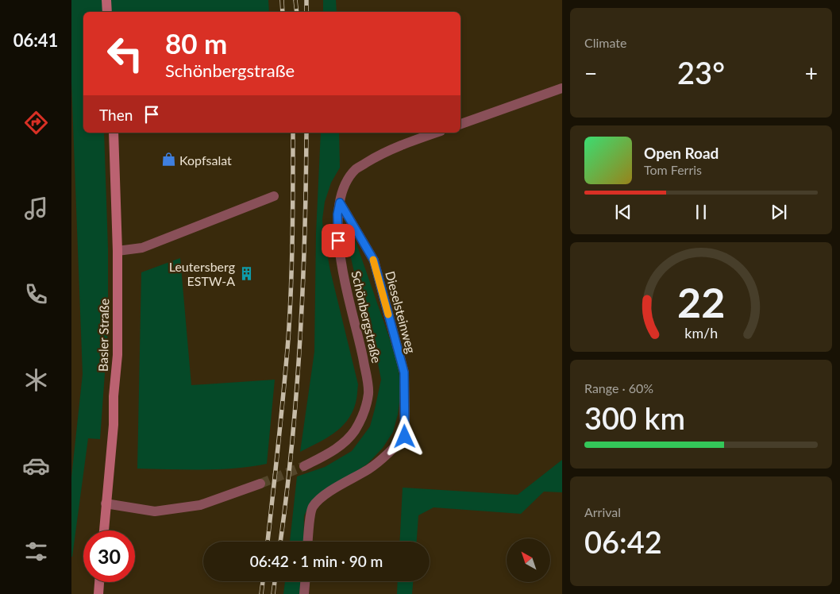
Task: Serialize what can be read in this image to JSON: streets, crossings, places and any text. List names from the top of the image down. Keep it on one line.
{"streets":{"street":["Dieselsteinweg","Schönbergstraße","Basler Straße"]},"crossings":[["Dieselsteinweg","Schönbergstraße"]],"places":{"shop":["Kopfsalat"],"building":["Leutersberg ESTW-A"]},"north":"top left","page":{"tabs":"06:41","tile":["Climate",["Range · 60%","300 km"],["Arrival","06:42"]],"turn":["80 m","Schönbergstraße"],"heat":["−","23°","+"],"then":"Then","song":["Open Road","Tom Ferris"],"limit":"30","trip":"06:42 · 1 min · 90 m","gauge":["22","km/h"]}}
